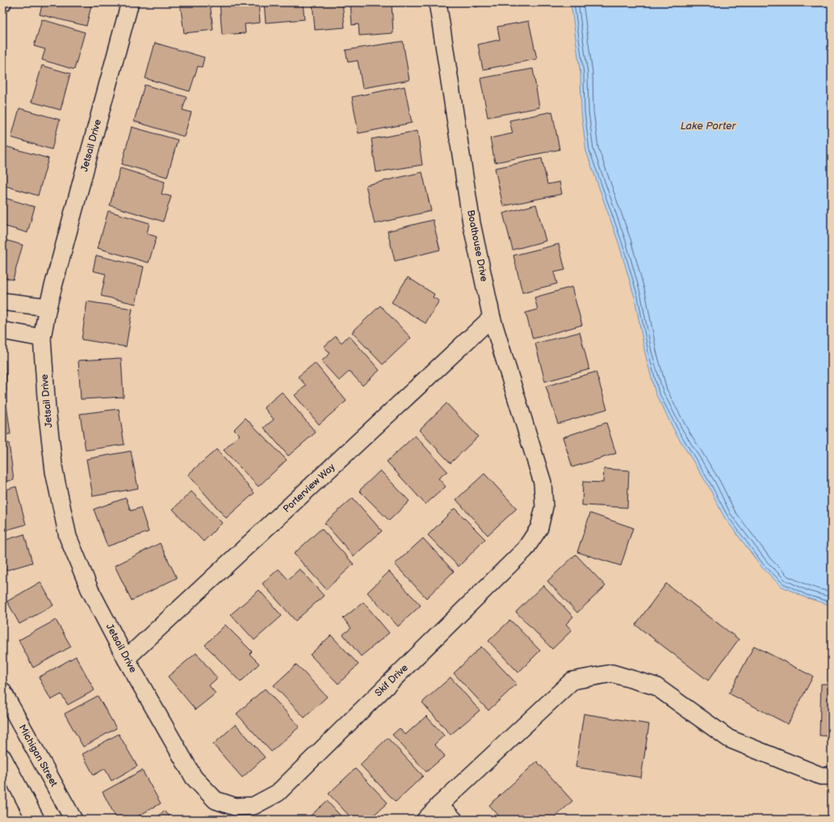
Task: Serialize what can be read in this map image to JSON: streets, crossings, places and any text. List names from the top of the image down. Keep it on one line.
{"streets":{"street":["Jetsail Drive","Boathouse Drive","Porterview Way","Skif Drive","Michigan Street"]},"crossings":[["Jetsail Drive","Porterview Way"],["Jetsail Drive","Skif Drive"],["Boathouse Drive","Porterview Way"],["Boathouse Drive","Skif Drive"]],"water":["Lake Porter"]}
